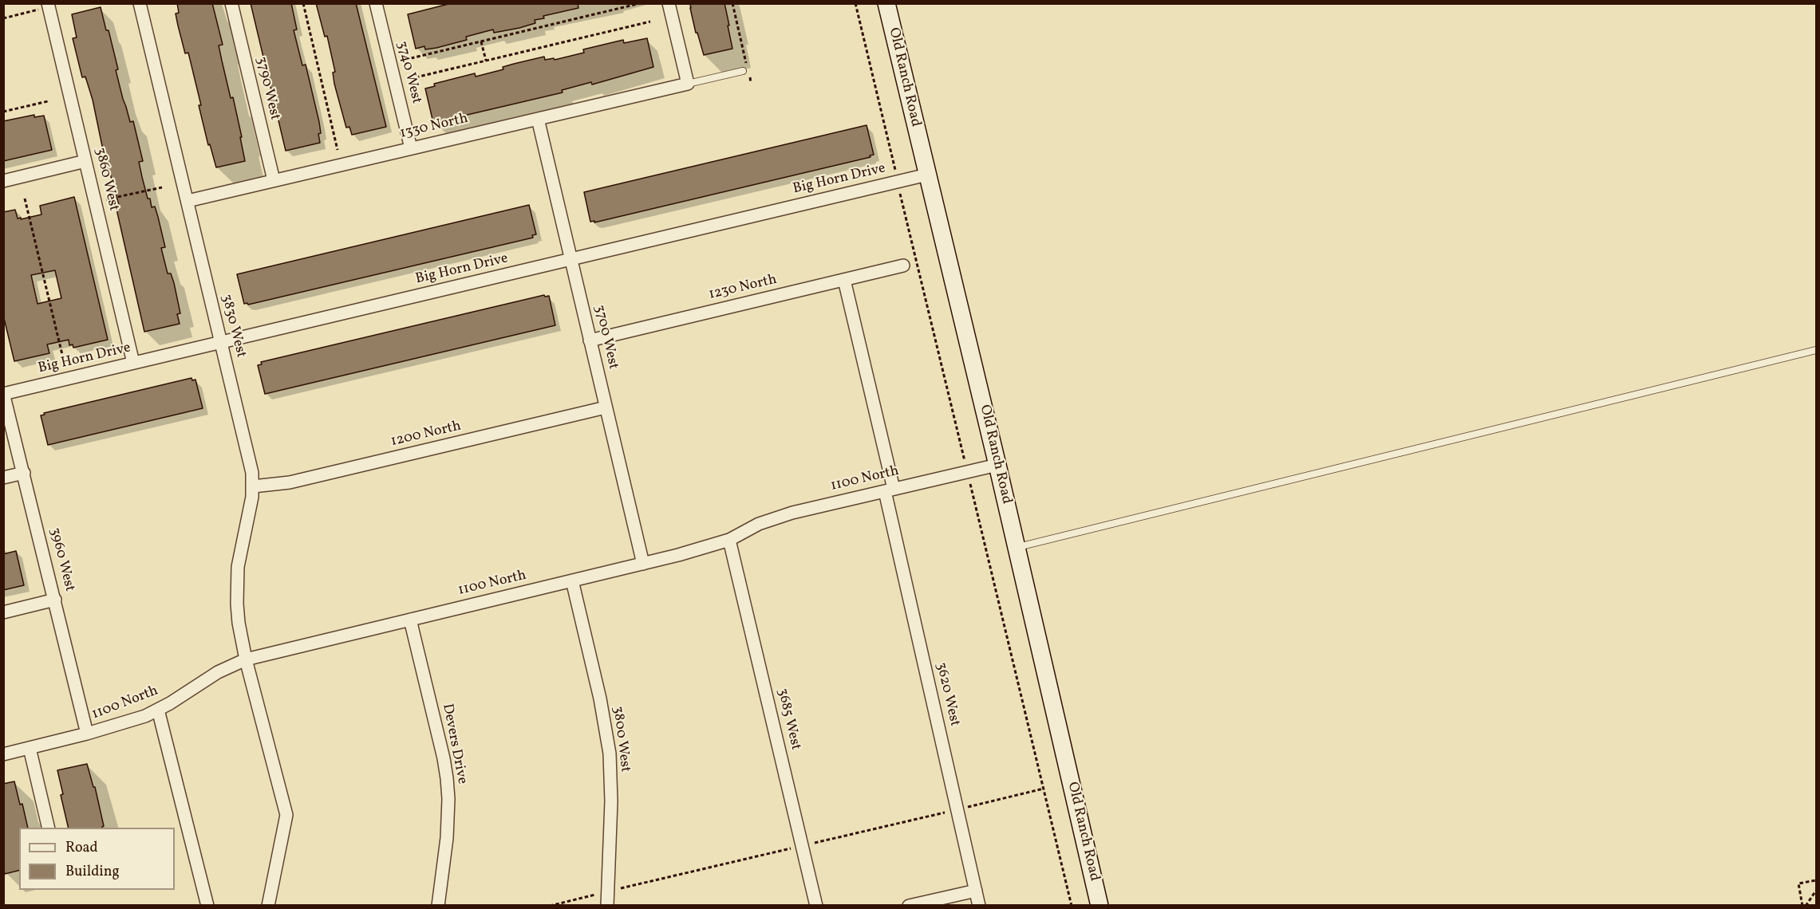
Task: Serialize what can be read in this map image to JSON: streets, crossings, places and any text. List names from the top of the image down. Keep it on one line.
{"streets":{"street":["3740 West","Old Ranch Road","3790 West","1330 North","3860 West","Big Horn Drive","1230 North","3830 West","3700 West","1200 North","1100 North","3960 West","3620 West","3685 West","3800 West","Devers Drive"]},"crossings":[["3740 West","1330 North"],["Old Ranch Road","Big Horn Drive"],["Old Ranch Road","1100 North"],["3790 West","1330 North"],["1330 North","3830 West"],["1330 North","3700 West"],["3860 West","Big Horn Drive"],["Big Horn Drive","3830 West"],["Big Horn Drive","3700 West"],["Big Horn Drive","3960 West"],["1230 North","3700 West"],["1230 North","3620 West"],["3830 West","1200 North"],["3830 West","1100 North"],["3700 West","1200 North"],["3700 West","1100 North"],["1100 North","3960 West"],["1100 North","3620 West"],["1100 North","3685 West"],["1100 North","3800 West"],["1100 North","Devers Drive"]],"legend":["Road","Building"]}
